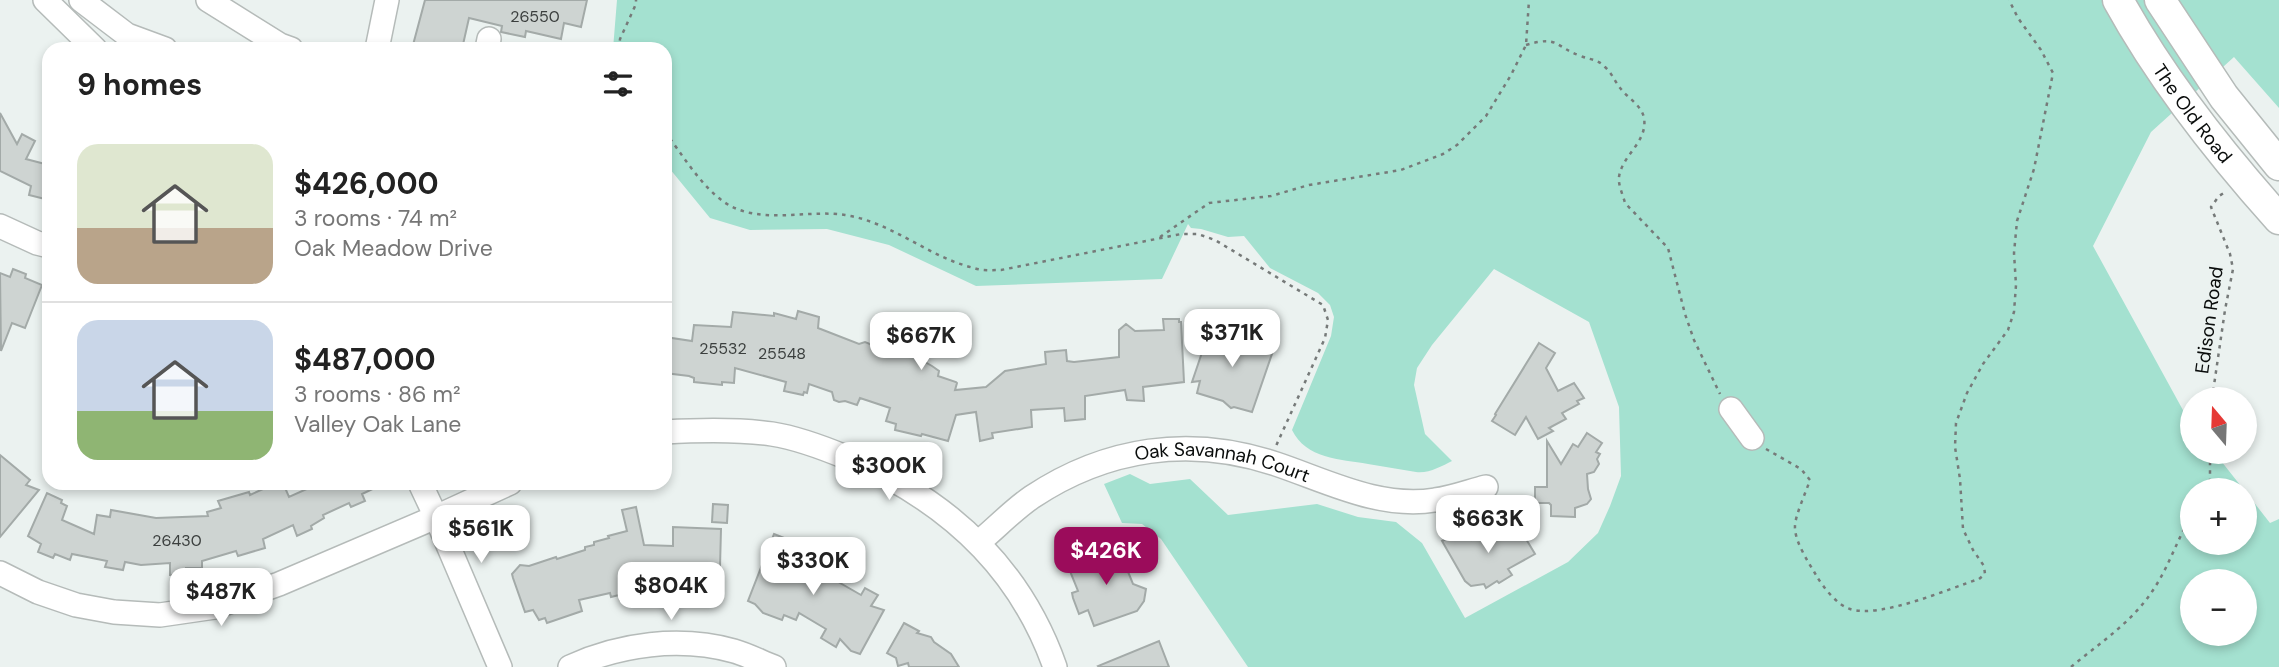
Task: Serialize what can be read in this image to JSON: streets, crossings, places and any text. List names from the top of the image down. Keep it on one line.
{"streets":{"main road":["The Old Road"],"street":["Oak Savannah Court"],"path":["Edison Road"]},"crossings":[["The Old Road","Edison Road"]],"house_numbers":["26550","25532","25548","26430"],"north":"top","page":{"heading":"9 homes","list":[{"name":"$426,000","note":"3 rooms · 74 m² · Oak Meadow Drive"},{"name":"$487,000","note":"3 rooms · 86 m² · Valley Oak Lane"}],"price":["$371K","$667K","$300K","$663K","$561K","$426K","$330K","$804K","$487K"],"map_buttons":["+","−"]}}
